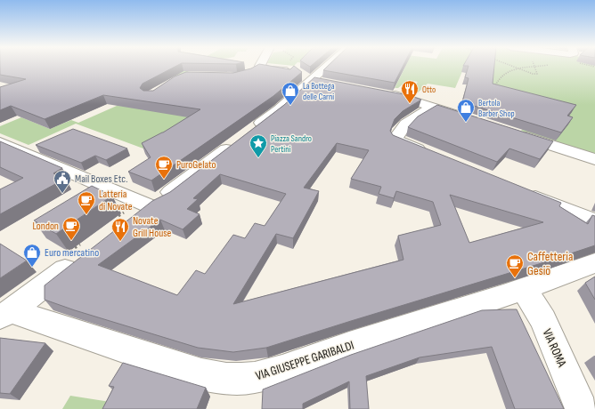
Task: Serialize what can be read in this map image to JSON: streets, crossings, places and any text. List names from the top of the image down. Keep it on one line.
{"streets":{"street":["VIA ROMA","VIA GIUSEPPE GARIBALDI"]},"crossings":[["VIA ROMA","VIA GIUSEPPE GARIBALDI"]],"places":{"restaurant":["Otto","Novate Grill House"],"shop":["La Bottega delle Carni","Bertola Barber Shop","Euro mercatino"],"place":["Piazza Sandro Pertini"],"cafe":["PuroGelato","Latteria di Novate","London","Caffetteria Gesiö"],"public building":["Mail Boxes Etc."]}}
